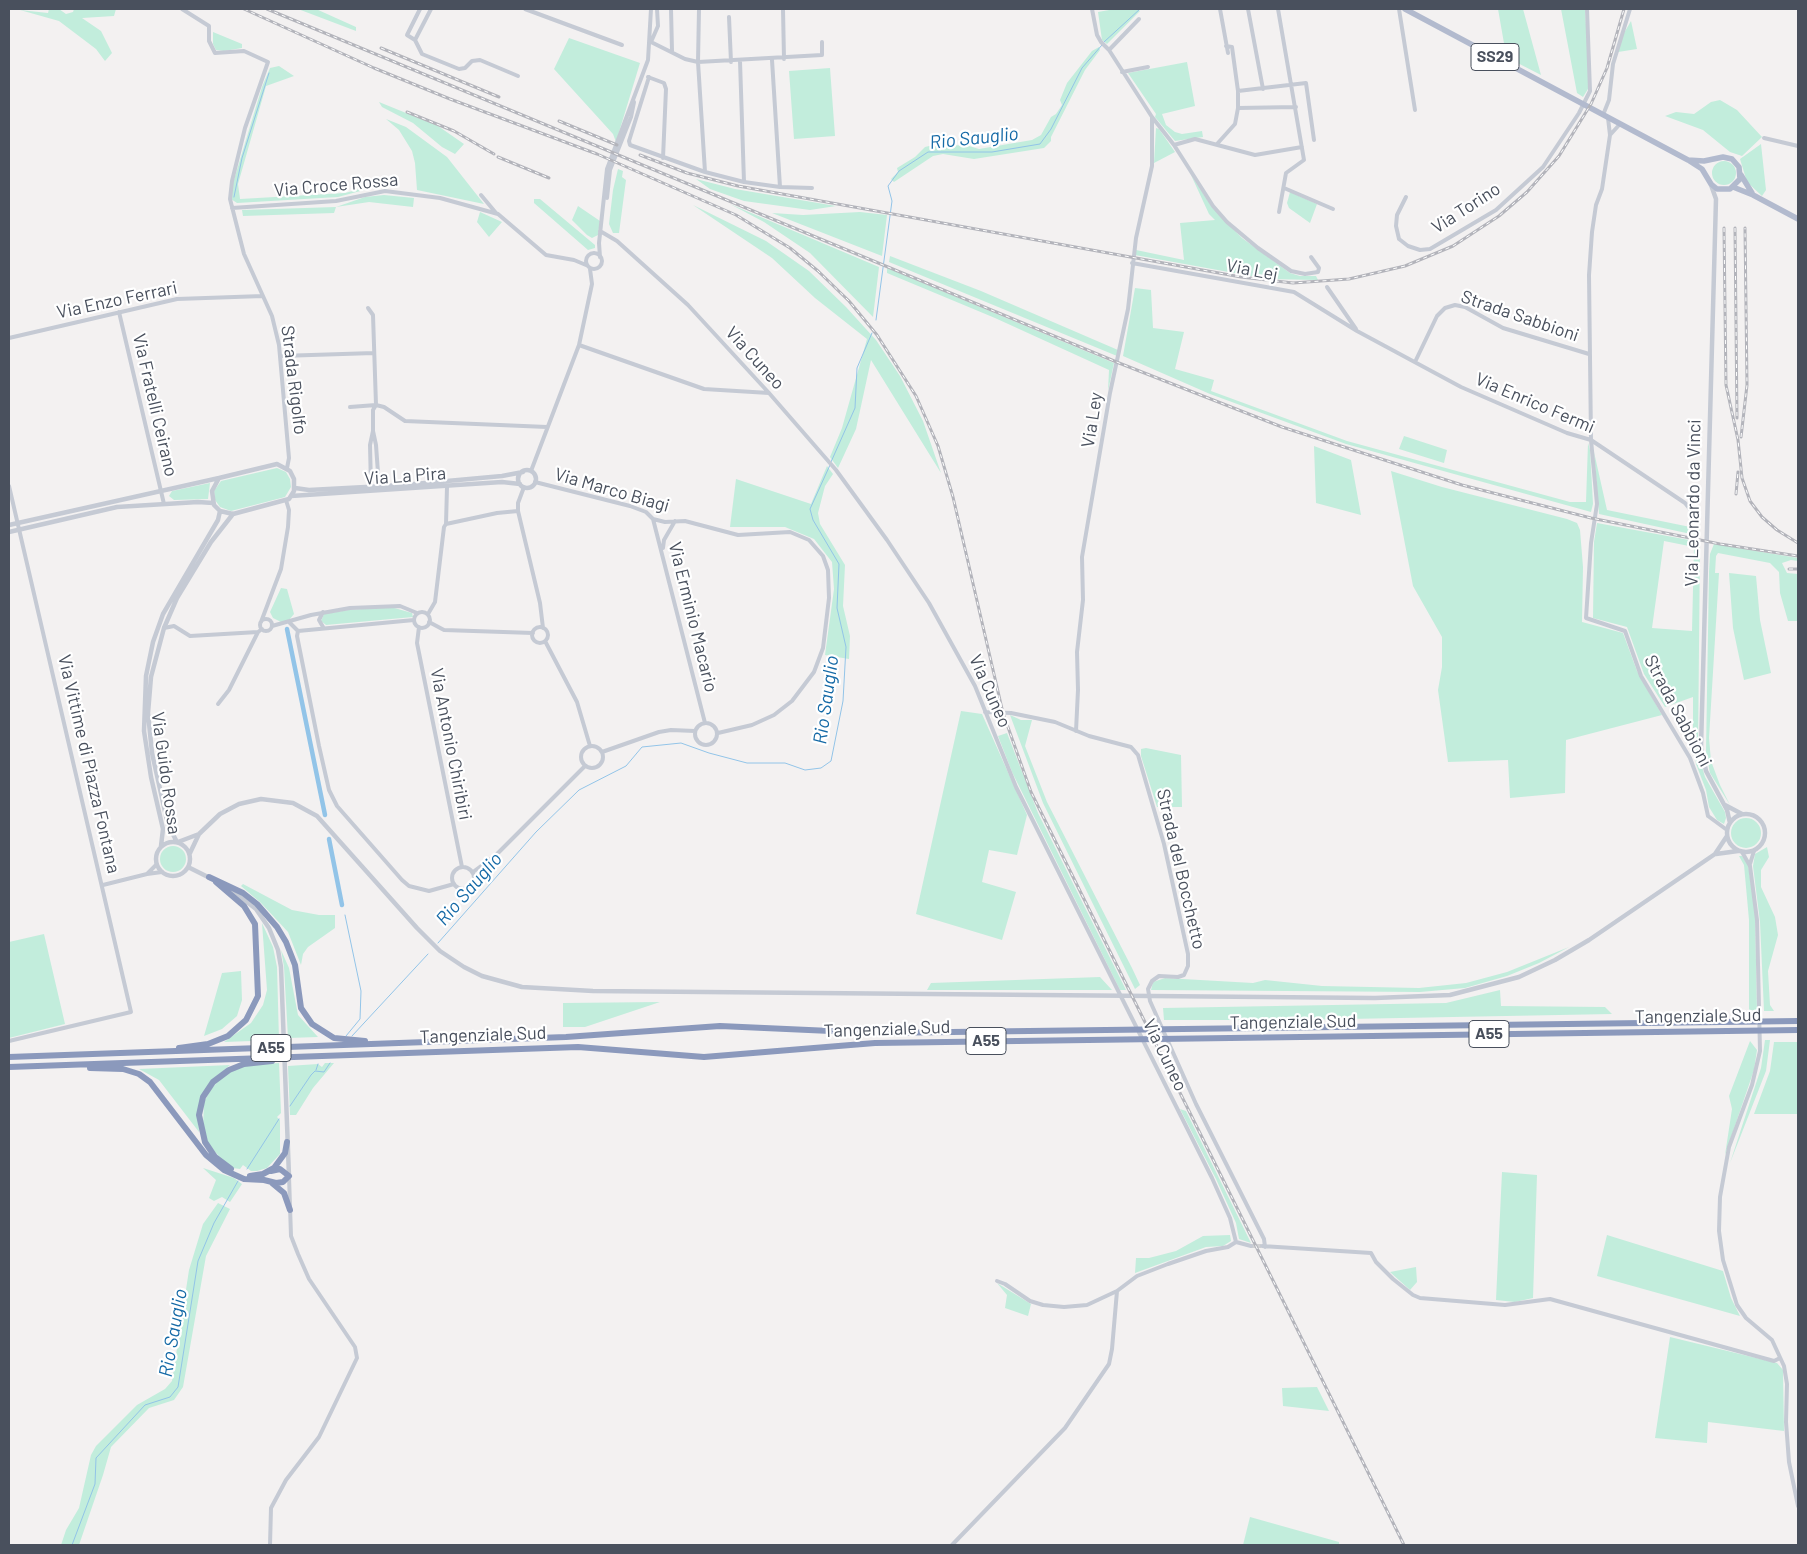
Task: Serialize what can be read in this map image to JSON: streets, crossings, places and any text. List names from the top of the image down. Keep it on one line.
{"streets":{"highway":["Tangenziale Sud","A55"],"main road":["SS29"],"street":["Via Croce Rossa","Via Torino","Via Lej","Via Enzo Ferrari","Strada Sabbioni","Via Cuneo","Strada Rigolfo","Via Enrico Fermi","Via Fratelli Ceirano","Via Ley","Via La Pira","Via Marco Biagi","Via Leonardo da Vinci","Via Erminio Macario","Via Antonio Chiribiri","Via Vittime di Piazza Fontana","Via Guido Rossa","Strada del Bocchetto"]},"crossings":[["SS29","Via Torino"],["SS29","Strada Sabbioni"],["SS29","Via Leonardo da Vinci"],["Via Croce Rossa","Strada Rigolfo"],["Via Lej","Via Enrico Fermi"],["Via Lej","Via Ley"],["Via Enzo Ferrari","Strada Rigolfo"],["Via Enzo Ferrari","Via Fratelli Ceirano"],["Strada Sabbioni","Via Enrico Fermi"],["Strada Sabbioni","Via Leonardo da Vinci"],["Via Cuneo","Strada del Bocchetto"],["Via Ley","Strada del Bocchetto"],["Via La Pira","Via Marco Biagi"],["Via Marco Biagi","Via Erminio Macario"]],"water":["Rio Sauglio"]}
